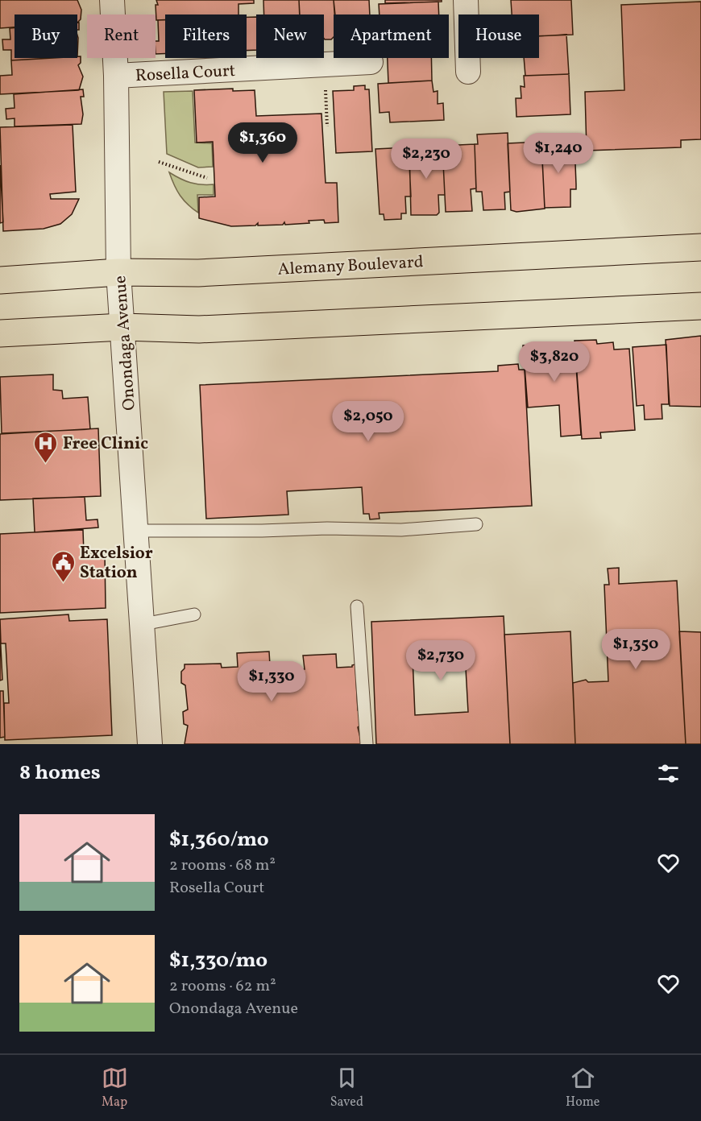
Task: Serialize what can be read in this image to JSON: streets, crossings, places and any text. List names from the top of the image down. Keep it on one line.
{"streets":{"main road":["Alemany Boulevard"],"street":["Rosella Court","Onondaga Avenue"]},"crossings":[["Rosella Court","Onondaga Avenue"],["Alemany Boulevard","Onondaga Avenue"]],"places":{"hospital":["Free Clinic"],"public building":["Excelsior Station"]},"page":{"chip":["Buy","Rent","Filters","New","Apartment","House"],"price":["$1,360","$1,240","$2,230","$3,820","$2,050","$1,350","$2,730","$1,330"],"heading":"8 homes","list":[{"name":"$1,360/mo","note":"2 rooms · 68 m² · Rosella Court"},{"name":"$1,330/mo","note":"2 rooms · 62 m² · Onondaga Avenue"}],"tabs":["Map","Saved","Home"]}}
